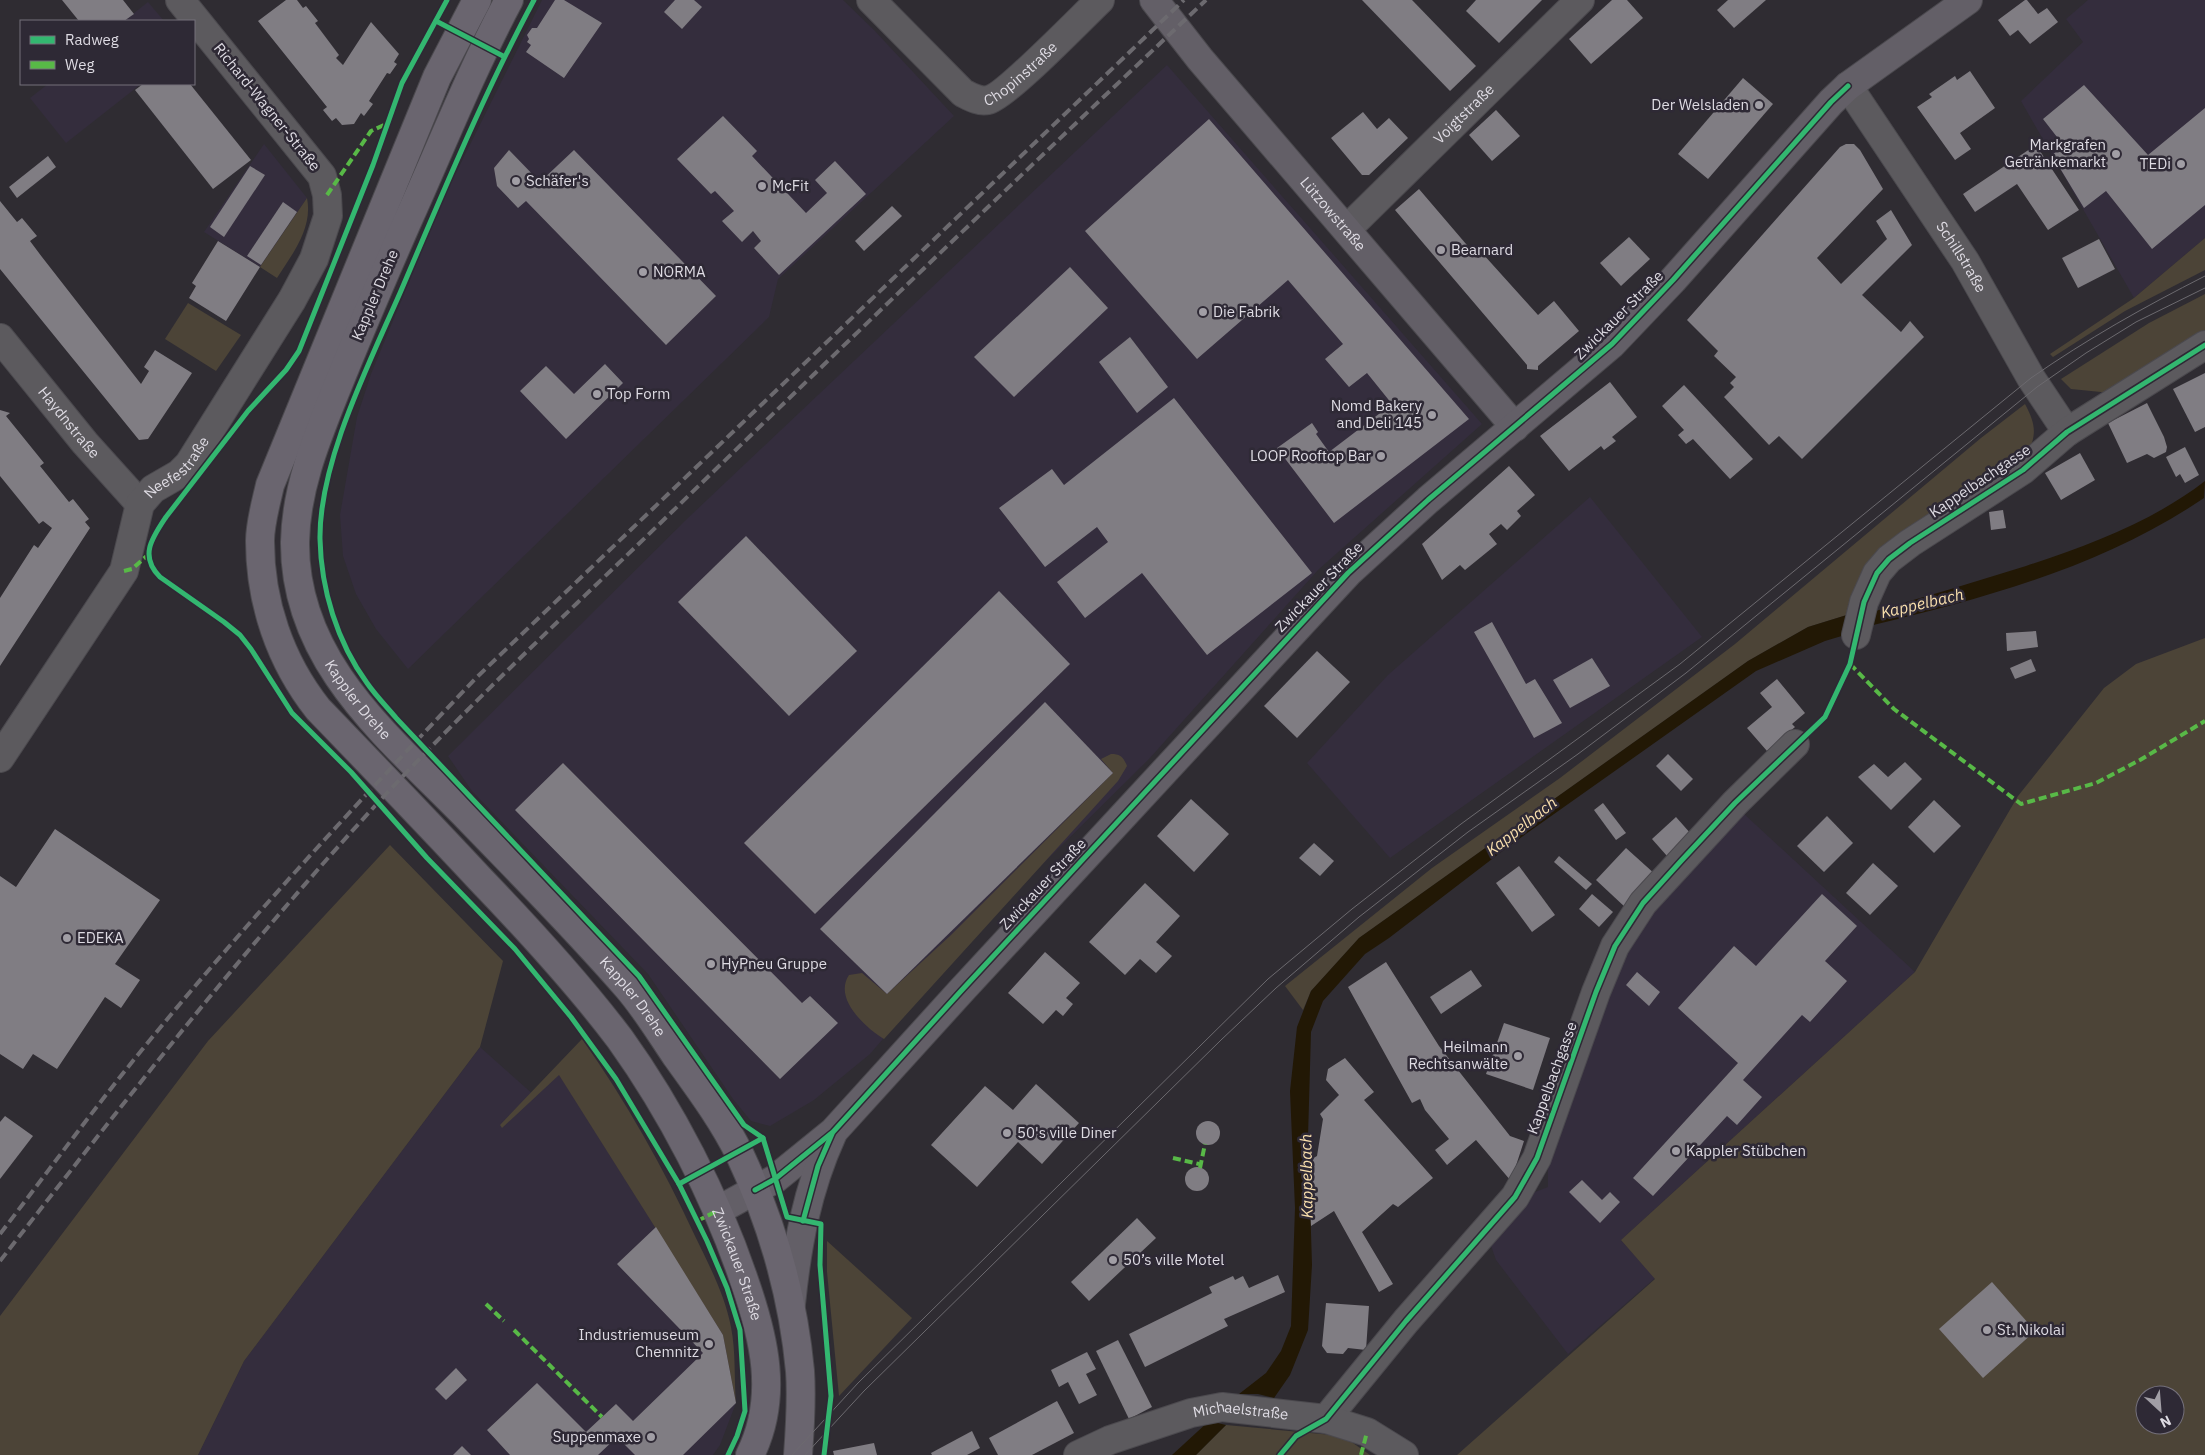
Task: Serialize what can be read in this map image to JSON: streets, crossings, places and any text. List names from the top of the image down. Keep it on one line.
{"streets":{"main road":["Lützowstraße","Kappler Drehe","Zwickauer Straße"],"street":["Chopinstraße","Richard-Wagner-Straße","Voigtstraße","Schillstraße","Haydnstraße","Neefestraße","Kappelbachgasse","Michaelstraße"]},"crossings":[["Richard-Wagner-Straße","Neefestraße"],["Voigtstraße","Lützowstraße"],["Lützowstraße","Zwickauer Straße"],["Schillstraße","Zwickauer Straße"],["Schillstraße","Kappelbachgasse"],["Kappler Drehe","Zwickauer Straße"],["Haydnstraße","Neefestraße"],["Kappelbachgasse","Michaelstraße"]],"water":["Kappelbach"],"places":["Der Welsladen","Markgrafen Getränkemarkt","TEDi","Schäfer's","McFit","Bearnard","NORMA","Die Fabrik","Top Form","Nomd Bakery and Deli 145","LOOP Rooftop Bar","EDEKA","HyPneu Gruppe","Heilmann Rechtsanwälte","50's ville Diner","Kappler Stübchen","50’s ville Motel","St. Nikolai","Industriemuseum Chemnitz","Suppenmaxe"],"legend":["Radweg","Weg"],"north":"bottom right"}
